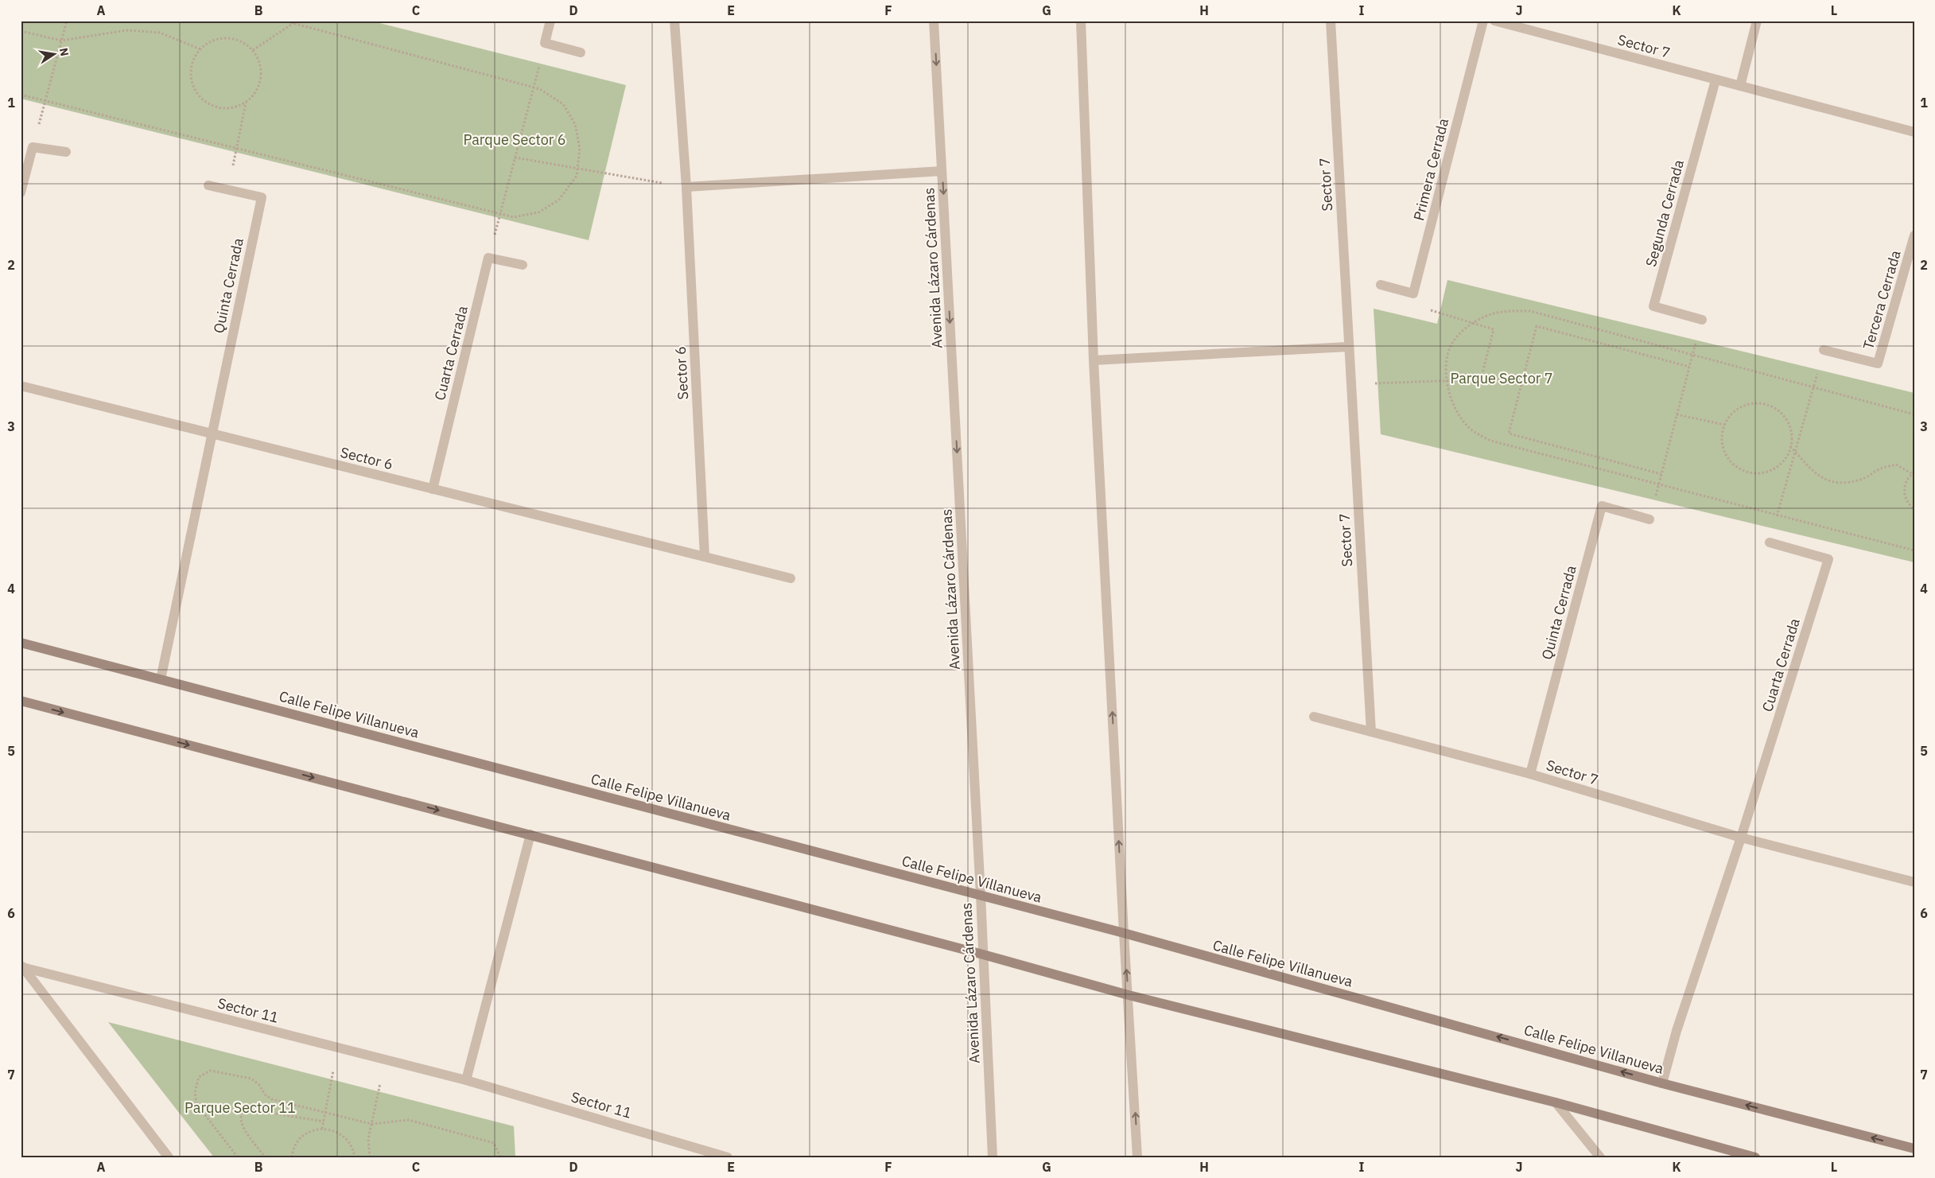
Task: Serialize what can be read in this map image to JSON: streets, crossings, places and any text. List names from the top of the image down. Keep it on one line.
{"streets":{"main road":["Calle Felipe Villanueva"],"street":["Sector 7","Primera Cerrada","Segunda Cerrada","Avenida Lázaro Cárdenas","Quinta Cerrada","Tercera Cerrada","Cuarta Cerrada","Sector 6","Sector 11"]},"crossings":[["Sector 7","Segunda Cerrada"],["Sector 7","Quinta Cerrada"],["Sector 7","Cuarta Cerrada"],["Avenida Lázaro Cárdenas","Calle Felipe Villanueva"],["Quinta Cerrada","Sector 6"],["Cuarta Cerrada","Sector 6"]],"one_way":["Avenida Lázaro Cárdenas"],"parks":["Parque Sector 6","Parque Sector 7","Parque Sector 11"],"north":"right","grid":{"columns":["A","B","C","D","E","F","G","H","I","J","K","L"],"rows":["1","2","3","4","5","6","7"]}}
